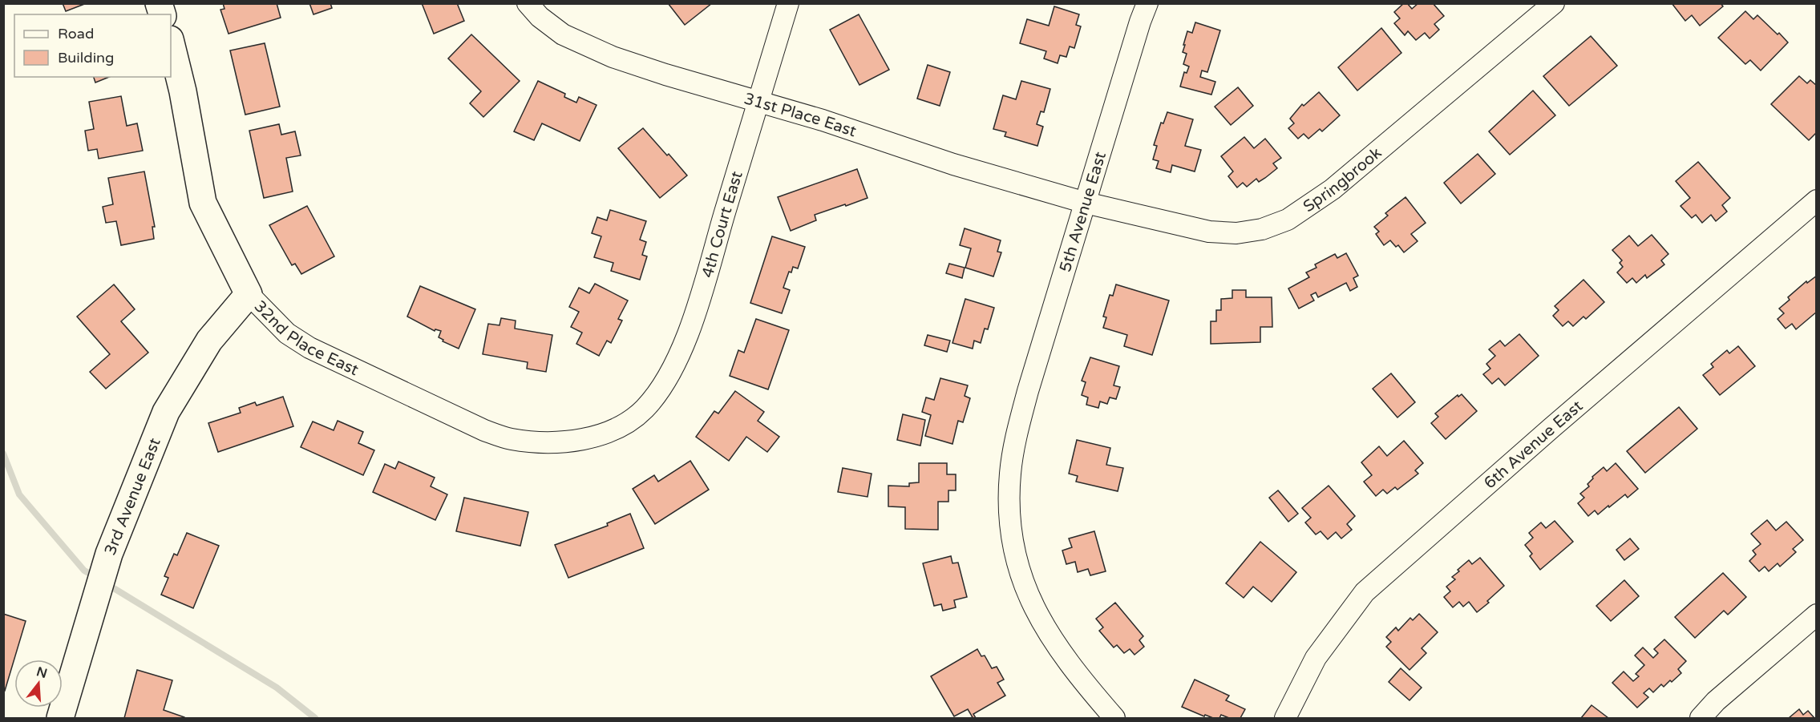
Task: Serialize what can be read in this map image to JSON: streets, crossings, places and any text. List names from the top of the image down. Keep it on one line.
{"streets":{"street":["31st Place East","Springbrook","5th Avenue East","4th Court East","32nd Place East","6th Avenue East","3rd Avenue East"]},"crossings":[["31st Place East","Springbrook"],["31st Place East","5th Avenue East"],["31st Place East","4th Court East"],["Springbrook","5th Avenue East"],["4th Court East","32nd Place East"],["32nd Place East","3rd Avenue East"]],"legend":["Road","Building"],"north":"top"}
